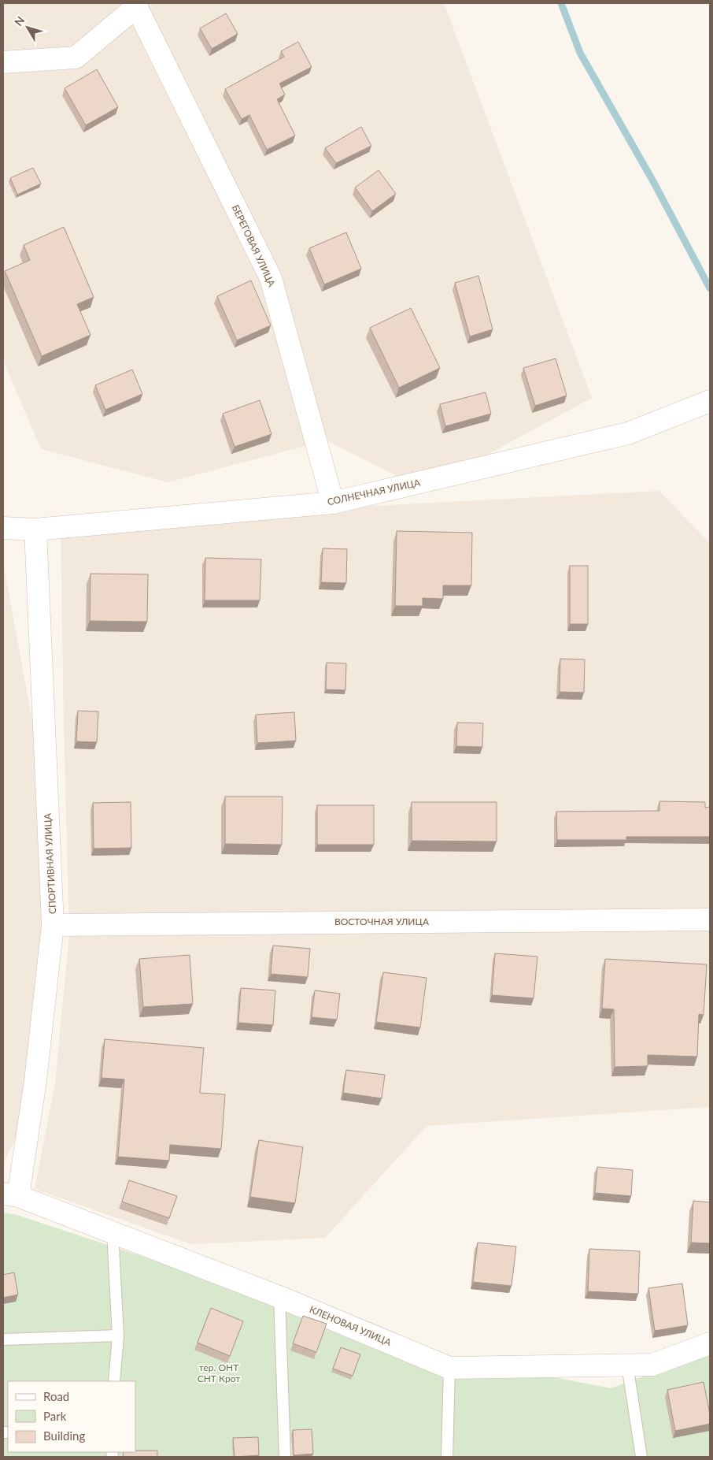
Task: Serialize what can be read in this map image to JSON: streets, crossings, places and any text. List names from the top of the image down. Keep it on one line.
{"streets":{"street":["БЕРЕГОВАЯ УЛИЦА","СОЛНЕЧНАЯ УЛИЦА","СПОРТИВНАЯ УЛИЦА","ВОСТОЧНАЯ УЛИЦА","КЛЕНОВАЯ УЛИЦА"]},"crossings":[["БЕРЕГОВАЯ УЛИЦА","СОЛНЕЧНАЯ УЛИЦА"],["СОЛНЕЧНАЯ УЛИЦА","СПОРТИВНАЯ УЛИЦА"],["СПОРТИВНАЯ УЛИЦА","ВОСТОЧНАЯ УЛИЦА"],["СПОРТИВНАЯ УЛИЦА","КЛЕНОВАЯ УЛИЦА"]],"parks":["тер. ОНТ СНТ Крот"],"legend":["Road","Park","Building"],"north":"top left"}
